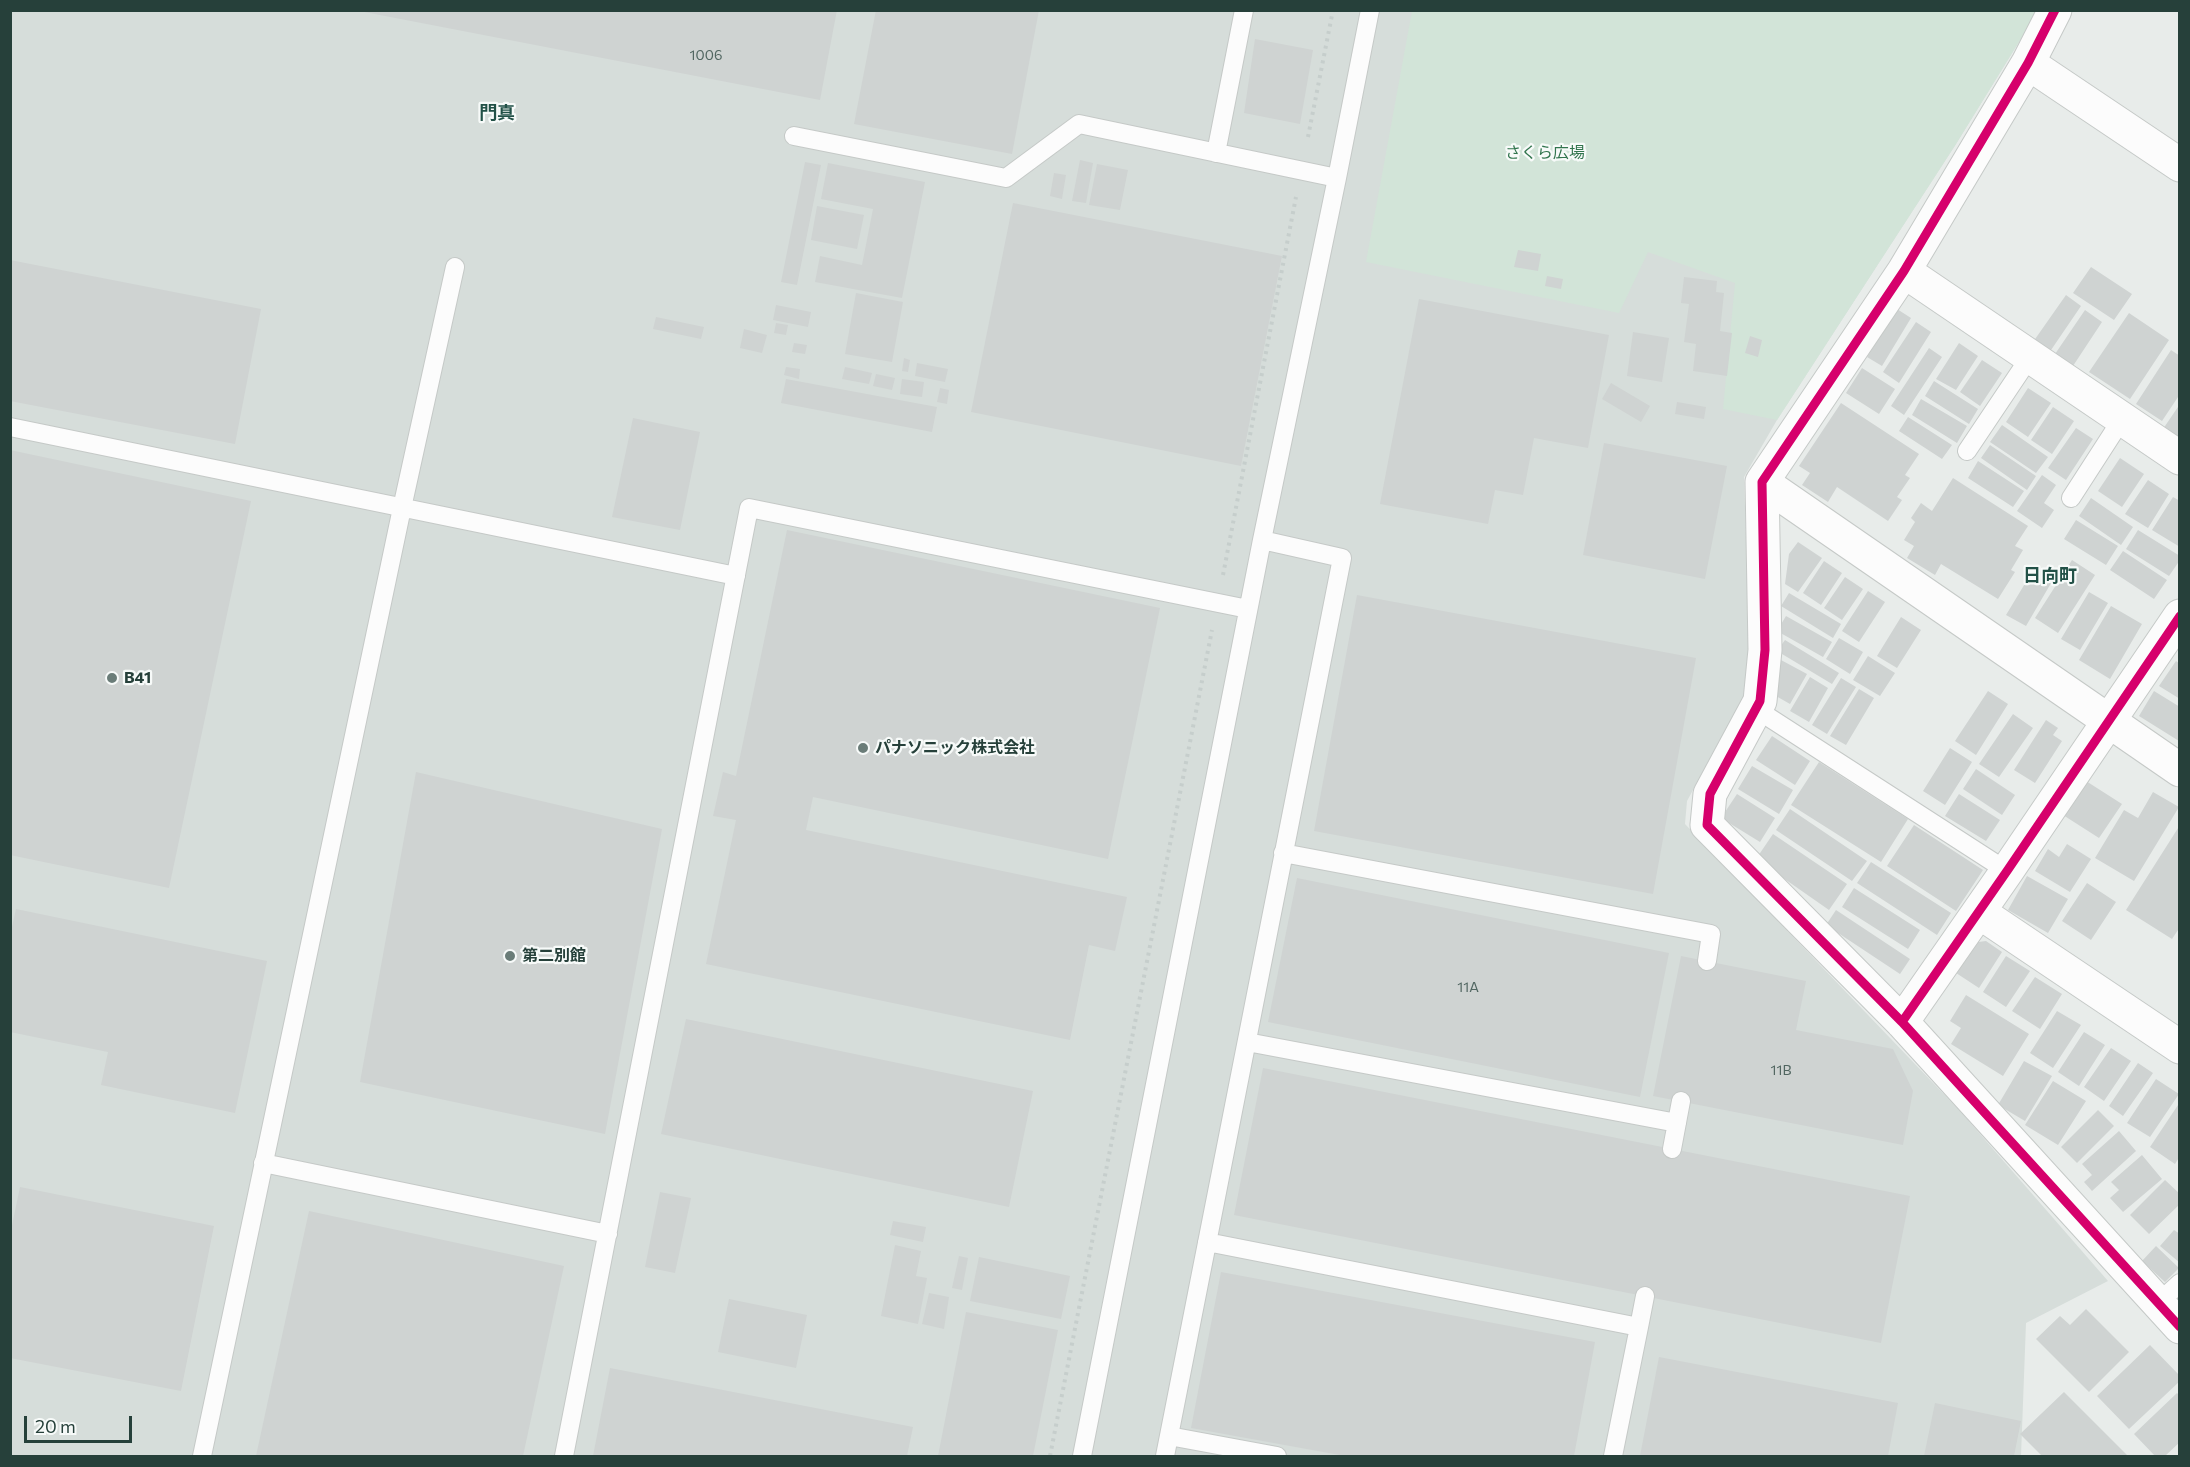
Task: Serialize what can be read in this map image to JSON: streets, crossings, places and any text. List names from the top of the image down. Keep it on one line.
{"districts":["門真","日向町"],"parks":["さくら広場"],"places":["B41","パナソニック株式会社","第二別館"],"house_numbers":["1006","11A","11B"],"scale_bar":"20 m"}
